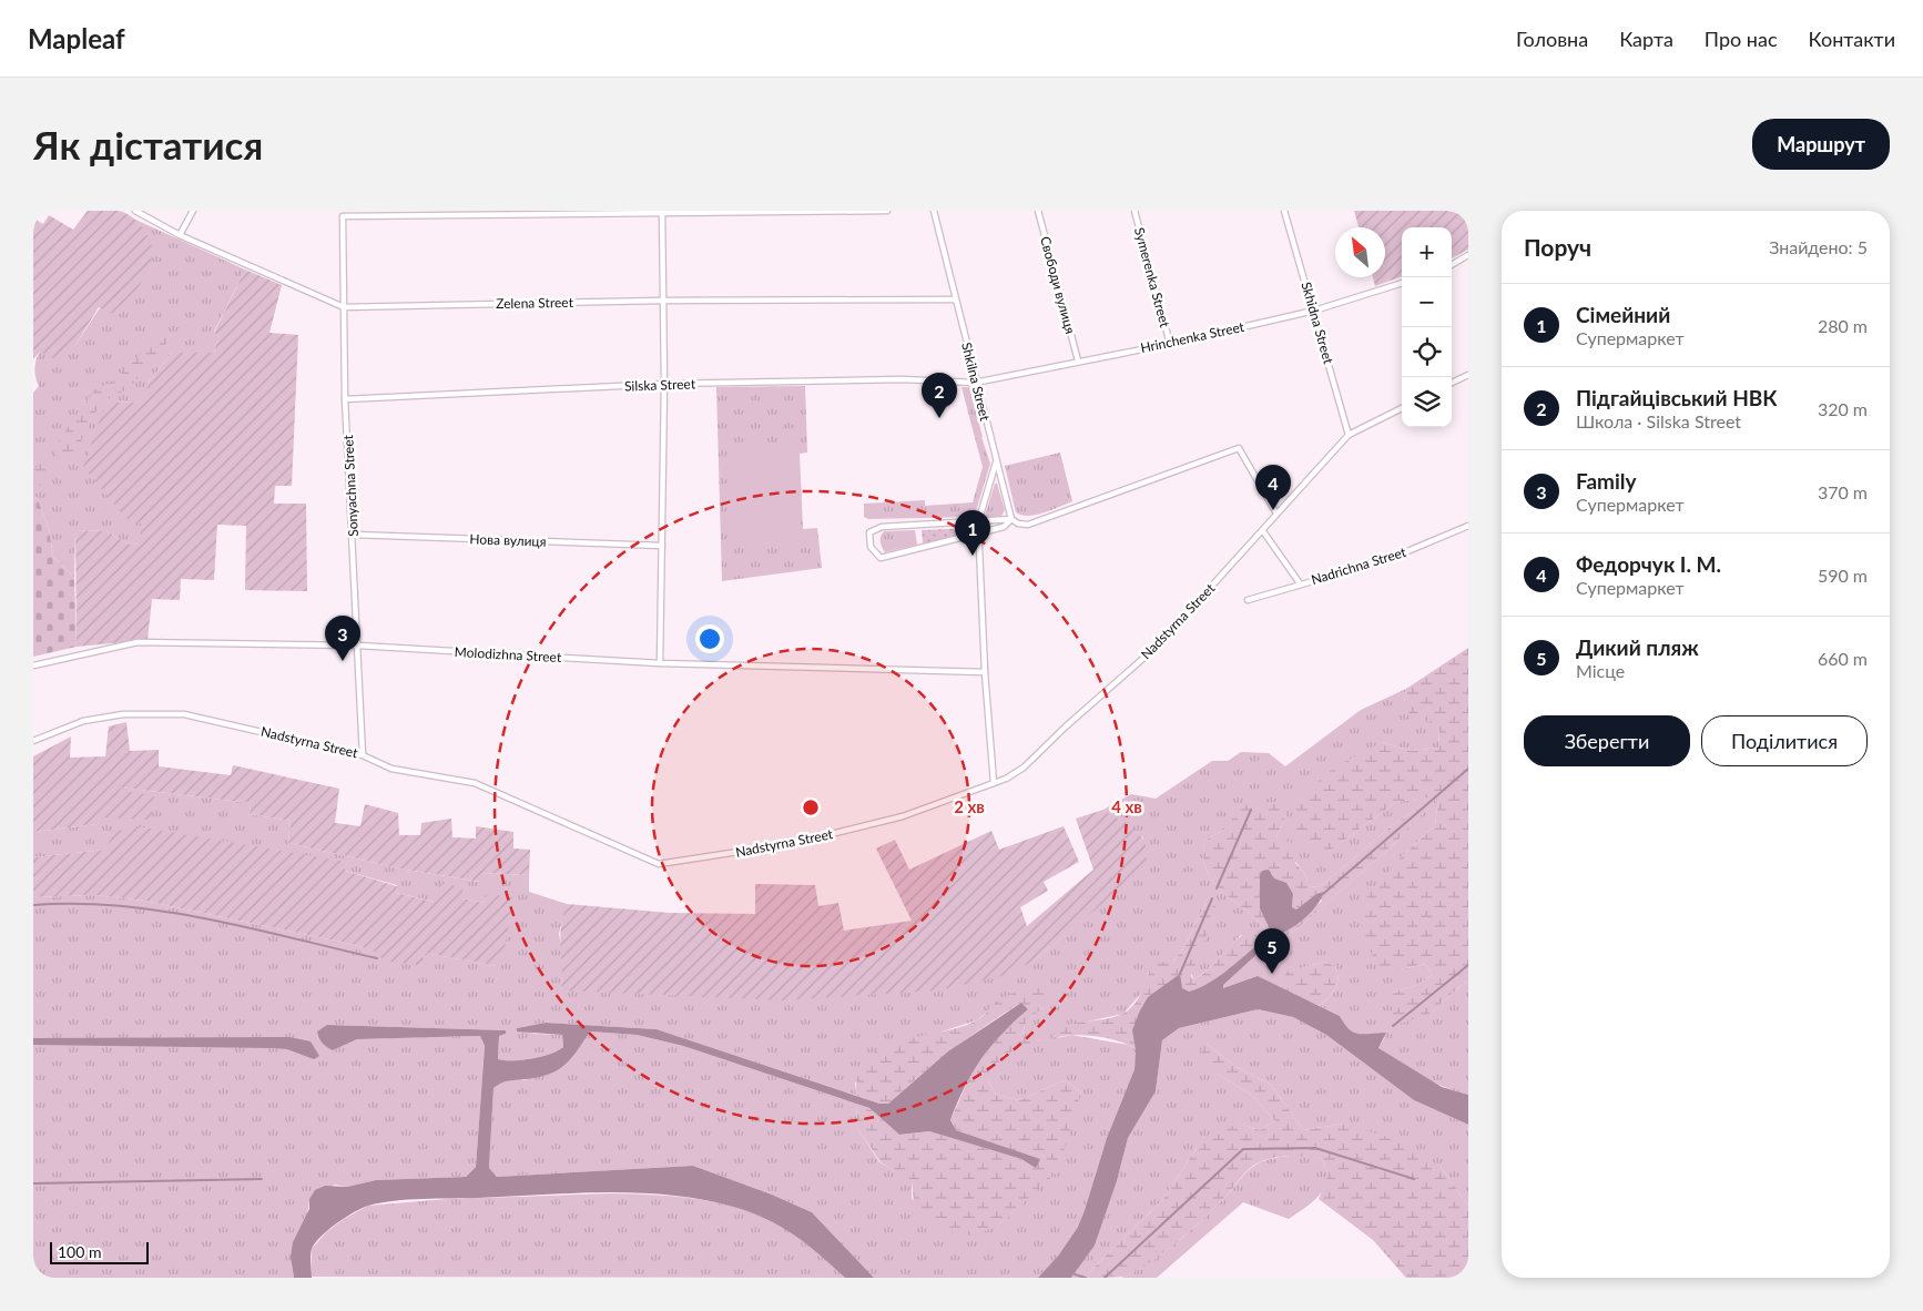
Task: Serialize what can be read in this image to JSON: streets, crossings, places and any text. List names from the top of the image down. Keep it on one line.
{"streets":{"street":["Symerenka Street","Свободи вулиця","Zelena Street","Skhidna Street","Hrinchenka Street","Shkilna Street","Silska Street","Sonyachna Street","Нова вулиця","Nadrichna Street","Nadstyrna Street","Molodizhna Street"]},"crossings":[["Symerenka Street","Hrinchenka Street"],["Свободи вулиця","Hrinchenka Street"],["Zelena Street","Shkilna Street"],["Zelena Street","Sonyachna Street"],["Skhidna Street","Hrinchenka Street"],["Skhidna Street","Nadstyrna Street"],["Hrinchenka Street","Shkilna Street"],["Hrinchenka Street","Silska Street"],["Shkilna Street","Silska Street"],["Silska Street","Sonyachna Street"],["Sonyachna Street","Нова вулиця"],["Sonyachna Street","Nadstyrna Street"],["Sonyachna Street","Molodizhna Street"]],"scale_bar":"100 m","north":"top left","page":{"header":"Mapleaf","nav":["Головна","Карта","Про нас","Контакти"],"buttons":["Маршрут",["Зберегти","Поділитися"]],"title":"Як дістатися","heading":["Поруч","Знайдено: 5"],"map_buttons":["+","−"],"list":[{"mark":"1","name":"Сімейний","note":"Супермаркет","value":"280 m"},{"mark":"2","name":"Підгайцівський НВК","note":"Школа · Silska Street","value":"320 m"},{"mark":"3","name":"Family","note":"Супермаркет","value":"370 m"},{"mark":"4","name":"Федорчук І. М.","note":"Супермаркет","value":"590 m"},{"mark":"5","name":"Дикий пляж","note":"Місце","value":"660 m"}],"pins":["2","4","1","3","5"],"scale":"100 m"},"rings":["2 хв","4 хв"]}
